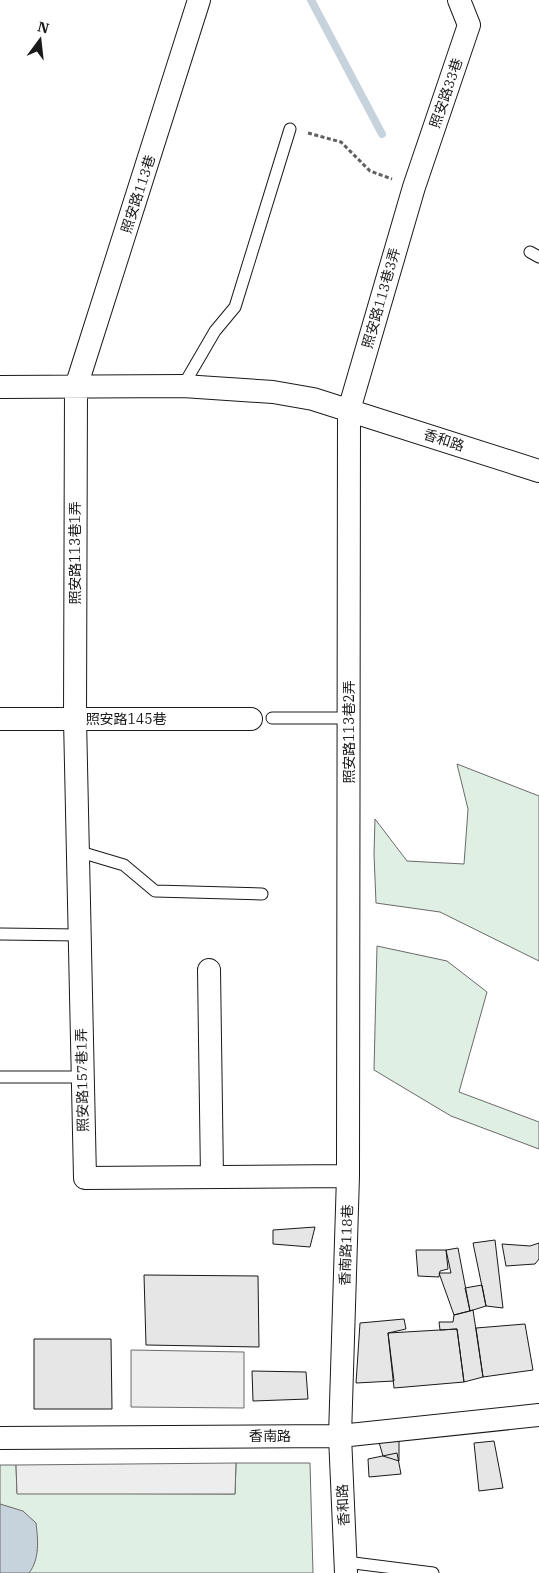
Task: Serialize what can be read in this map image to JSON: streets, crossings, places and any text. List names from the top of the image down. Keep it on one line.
{"streets":{"street":["照安路33巷","照安路113巷","照安路113巷3弄","香和路","照安路113巷1弄","照安路145巷","照安路113巷2弄","照安路157巷1弄","香南路118巷","香南路"]},"crossings":[["照安路33巷","照安路113巷3弄"],["照安路113巷","照安路113巷1弄"],["照安路113巷3弄","香和路"],["照安路113巷3弄","照安路113巷2弄"],["香和路","照安路113巷2弄"],["香和路","香南路118巷"],["香和路","香南路"],["照安路113巷1弄","照安路145巷"],["照安路113巷1弄","照安路157巷1弄"],["照安路145巷","照安路157巷1弄"],["照安路113巷2弄","香南路118巷"],["照安路157巷1弄","香南路118巷"],["香南路118巷","香南路"]],"north":"top"}
